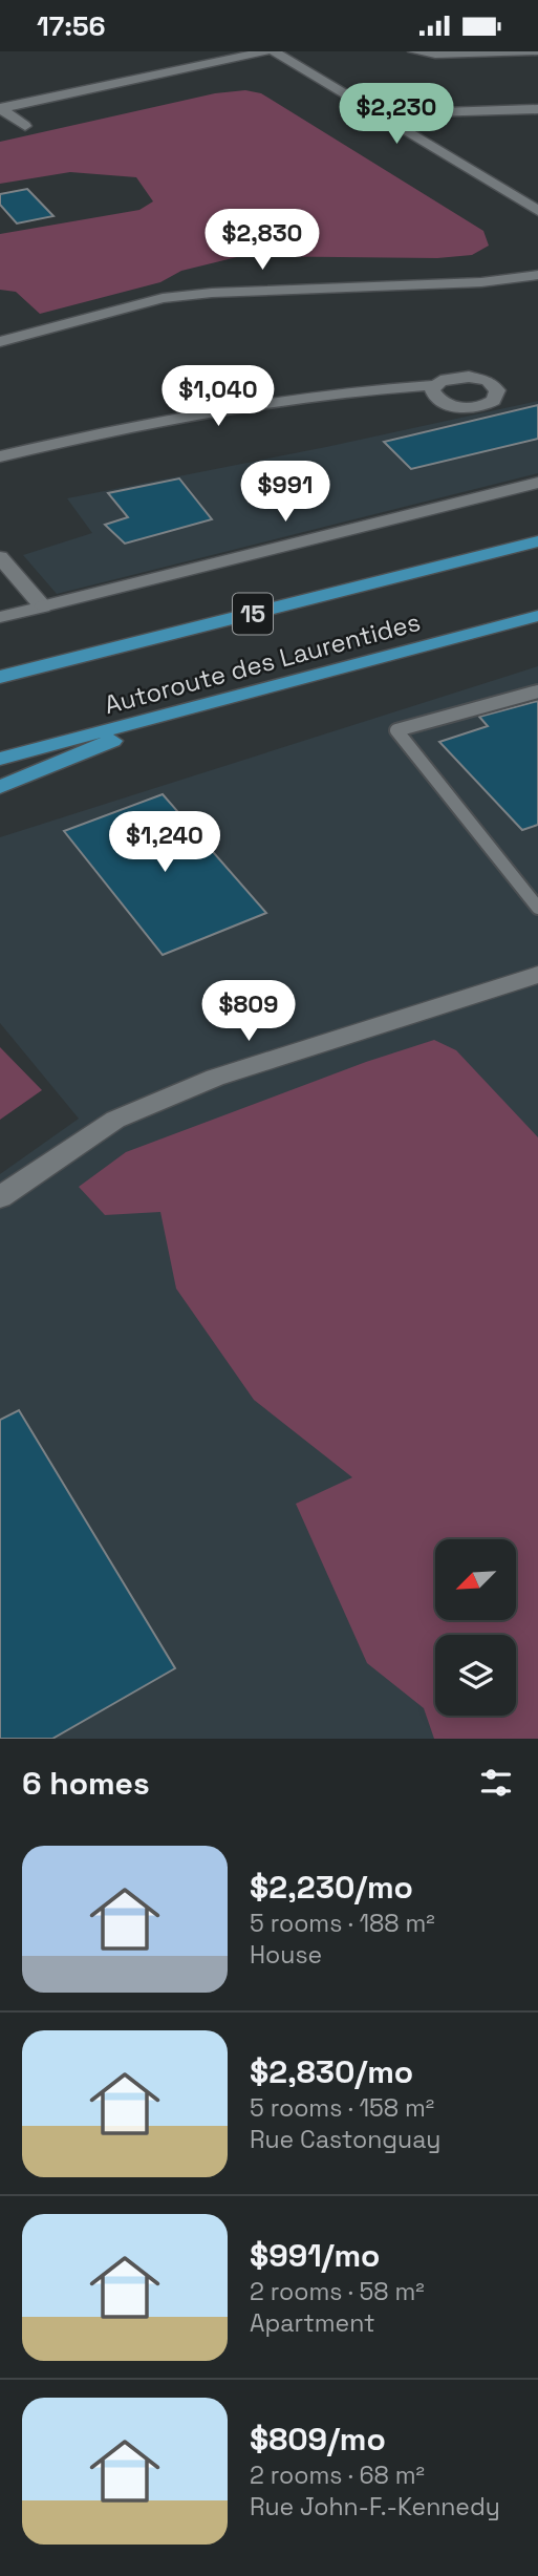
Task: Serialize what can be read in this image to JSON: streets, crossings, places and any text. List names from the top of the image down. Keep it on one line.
{"streets":{"highway":["15","Autoroute des Laurentides"]},"north":"bottom left","page":{"status":"17:56","price":["$2,230","$2,830","$1,040","$991","$1,240","$809"],"heading":"6 homes","list":[{"name":"$2,230/mo","note":"5 rooms · 188 m² · House"},{"name":"$2,830/mo","note":"5 rooms · 158 m² · Rue Castonguay"},{"name":"$991/mo","note":"2 rooms · 58 m² · Apartment"},{"name":"$809/mo","note":"2 rooms · 68 m² · Rue John-F.-Kennedy"}]}}
